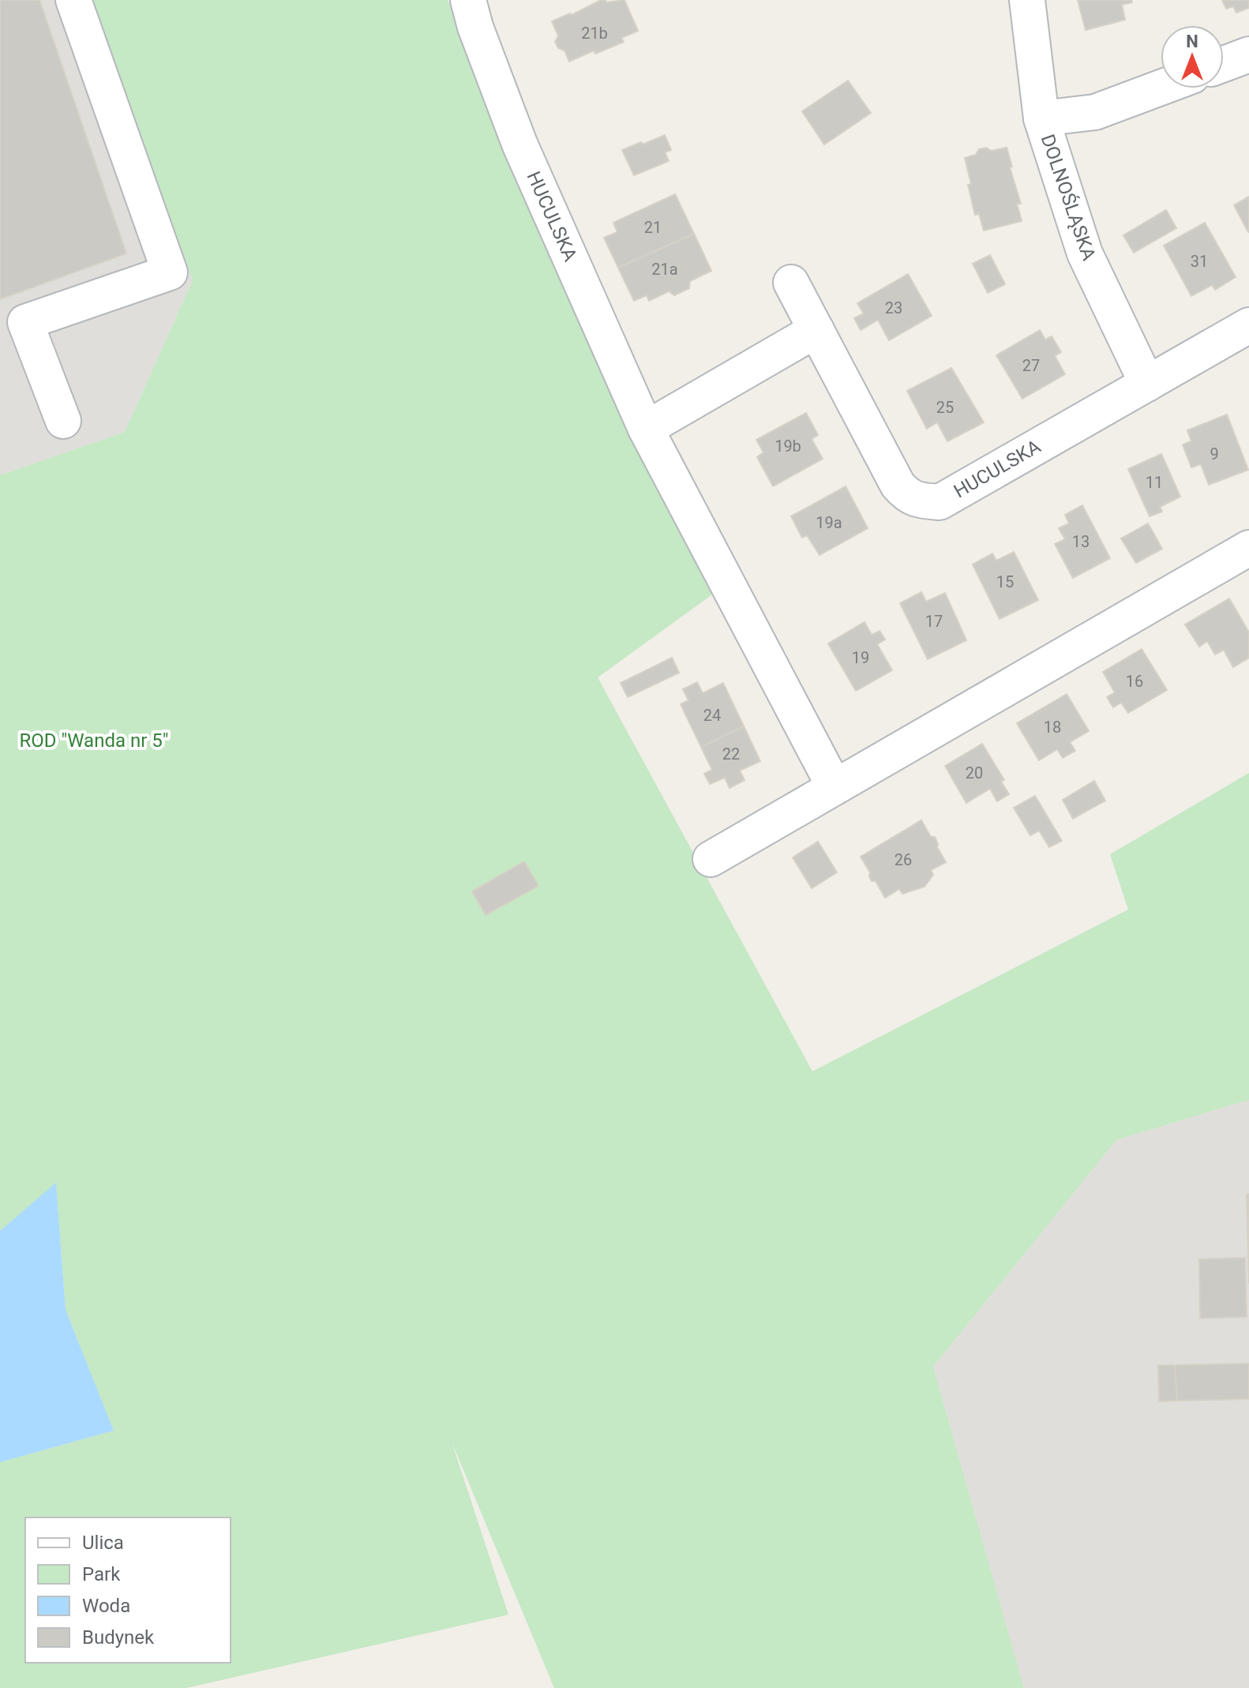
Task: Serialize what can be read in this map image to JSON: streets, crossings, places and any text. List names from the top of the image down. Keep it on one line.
{"streets":{"street":["DOLNOŚLĄSKA","HUCULSKA"]},"crossings":[["DOLNOŚLĄSKA","HUCULSKA"]],"parks":["ROD \"Wanda nr 5\""],"house_numbers":["21b","21","31","21a","23","27","25","19b","9","11","19a","13","15","17","19","16","24","18","22","20","26"],"legend":["Ulica","Park","Woda","Budynek"],"north":"top"}
